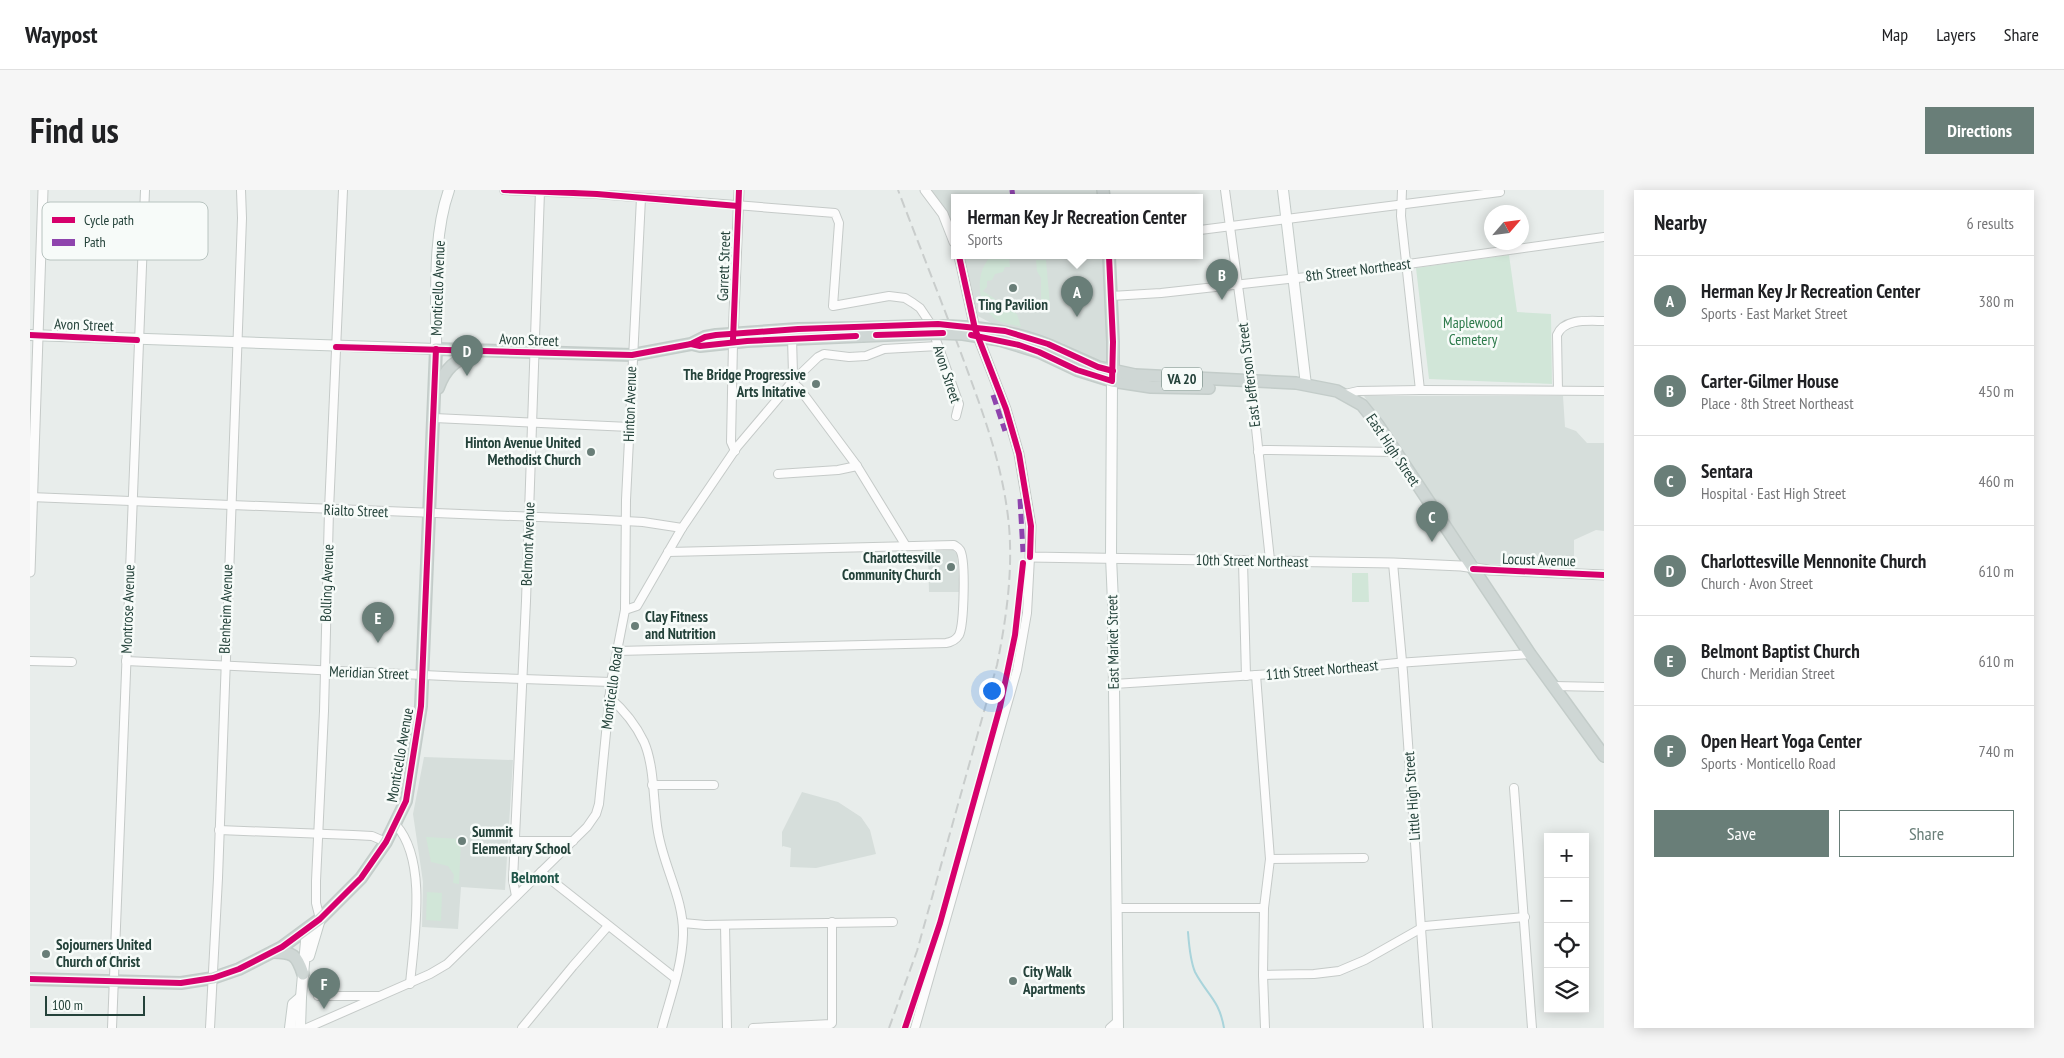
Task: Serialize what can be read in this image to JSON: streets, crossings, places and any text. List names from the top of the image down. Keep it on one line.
{"streets":{"main road":["Monticello Avenue","Avon Street","East High Street","Bolling Avenue","East Market Street"],"street":["Garrett Street","8th Street Northeast","East Jefferson Street","Hinton Avenue","Rialto Street","Belmont Avenue","Locust Avenue","10th Street Northeast","Montrose Avenue","Blenheim Avenue","11th Street Northeast","Meridian Street","Monticello Road","Little High Street"]},"crossings":[["Garrett Street","Avon Street"],["8th Street Northeast","East Jefferson Street"],["8th Street Northeast","East Market Street"],["Monticello Avenue","Avon Street"],["Monticello Avenue","Rialto Street"],["Monticello Avenue","Bolling Avenue"],["Monticello Avenue","Montrose Avenue"],["Monticello Avenue","Blenheim Avenue"],["Monticello Avenue","Meridian Street"],["Avon Street","Hinton Avenue"],["Avon Street","Belmont Avenue"],["Avon Street","Bolling Avenue"],["Avon Street","Montrose Avenue"],["Avon Street","Blenheim Avenue"],["East Jefferson Street","East High Street"],["East Jefferson Street","10th Street Northeast"],["Hinton Avenue","Rialto Street"],["Hinton Avenue","Monticello Road"],["East High Street","Locust Avenue"],["East High Street","10th Street Northeast"],["East High Street","East Market Street"],["East High Street","11th Street Northeast"],["Rialto Street","Belmont Avenue"],["Rialto Street","Bolling Avenue"],["Rialto Street","Montrose Avenue"],["Rialto Street","Blenheim Avenue"],["Belmont Avenue","Meridian Street"],["Belmont Avenue","Monticello Road"],["Locust Avenue","10th Street Northeast"],["10th Street Northeast","East Market Street"],["10th Street Northeast","Little High Street"],["Bolling Avenue","Meridian Street"],["Montrose Avenue","Meridian Street"],["Blenheim Avenue","Meridian Street"],["East Market Street","11th Street Northeast"],["11th Street Northeast","Little High Street"],["Meridian Street","Monticello Road"]],"districts":["Belmont"],"parks":["Maplewood Cemetery"],"places":["Ting Pavilion","The Bridge Progressive Arts Initative","Hinton Avenue United Methodist Church","Charlottesville Community Church","Clay Fitness and Nutrition","Summit Elementary School","Sojourners United Church of Christ","City Walk Apartments"],"legend":["Cycle path","Path"],"scale_bar":"100 m","north":"top right","page":{"header":"Waypost","nav":["Map","Layers","Share"],"title":"Find us","buttons":["Directions",["Save","Share"]],"heading":["Nearby","6 results"],"popup":["Herman Key Jr Recreation Center","Sports"],"list":[{"mark":"A","name":"Herman Key Jr Recreation Center","note":"Sports · East Market Street","value":"380 m"},{"mark":"B","name":"Carter-Gilmer House","note":"Place · 8th Street Northeast","value":"450 m"},{"mark":"C","name":"Sentara","note":"Hospital · East High Street","value":"460 m"},{"mark":"D","name":"Charlottesville Mennonite Church","note":"Church · Avon Street","value":"610 m"},{"mark":"E","name":"Belmont Baptist Church","note":"Church · Meridian Street","value":"610 m"},{"mark":"F","name":"Open Heart Yoga Center","note":"Sports · Monticello Road","value":"740 m"}],"pins":["B","A","D","C","E","F"],"map_buttons":["+","−"],"scale":"100 m"}}
